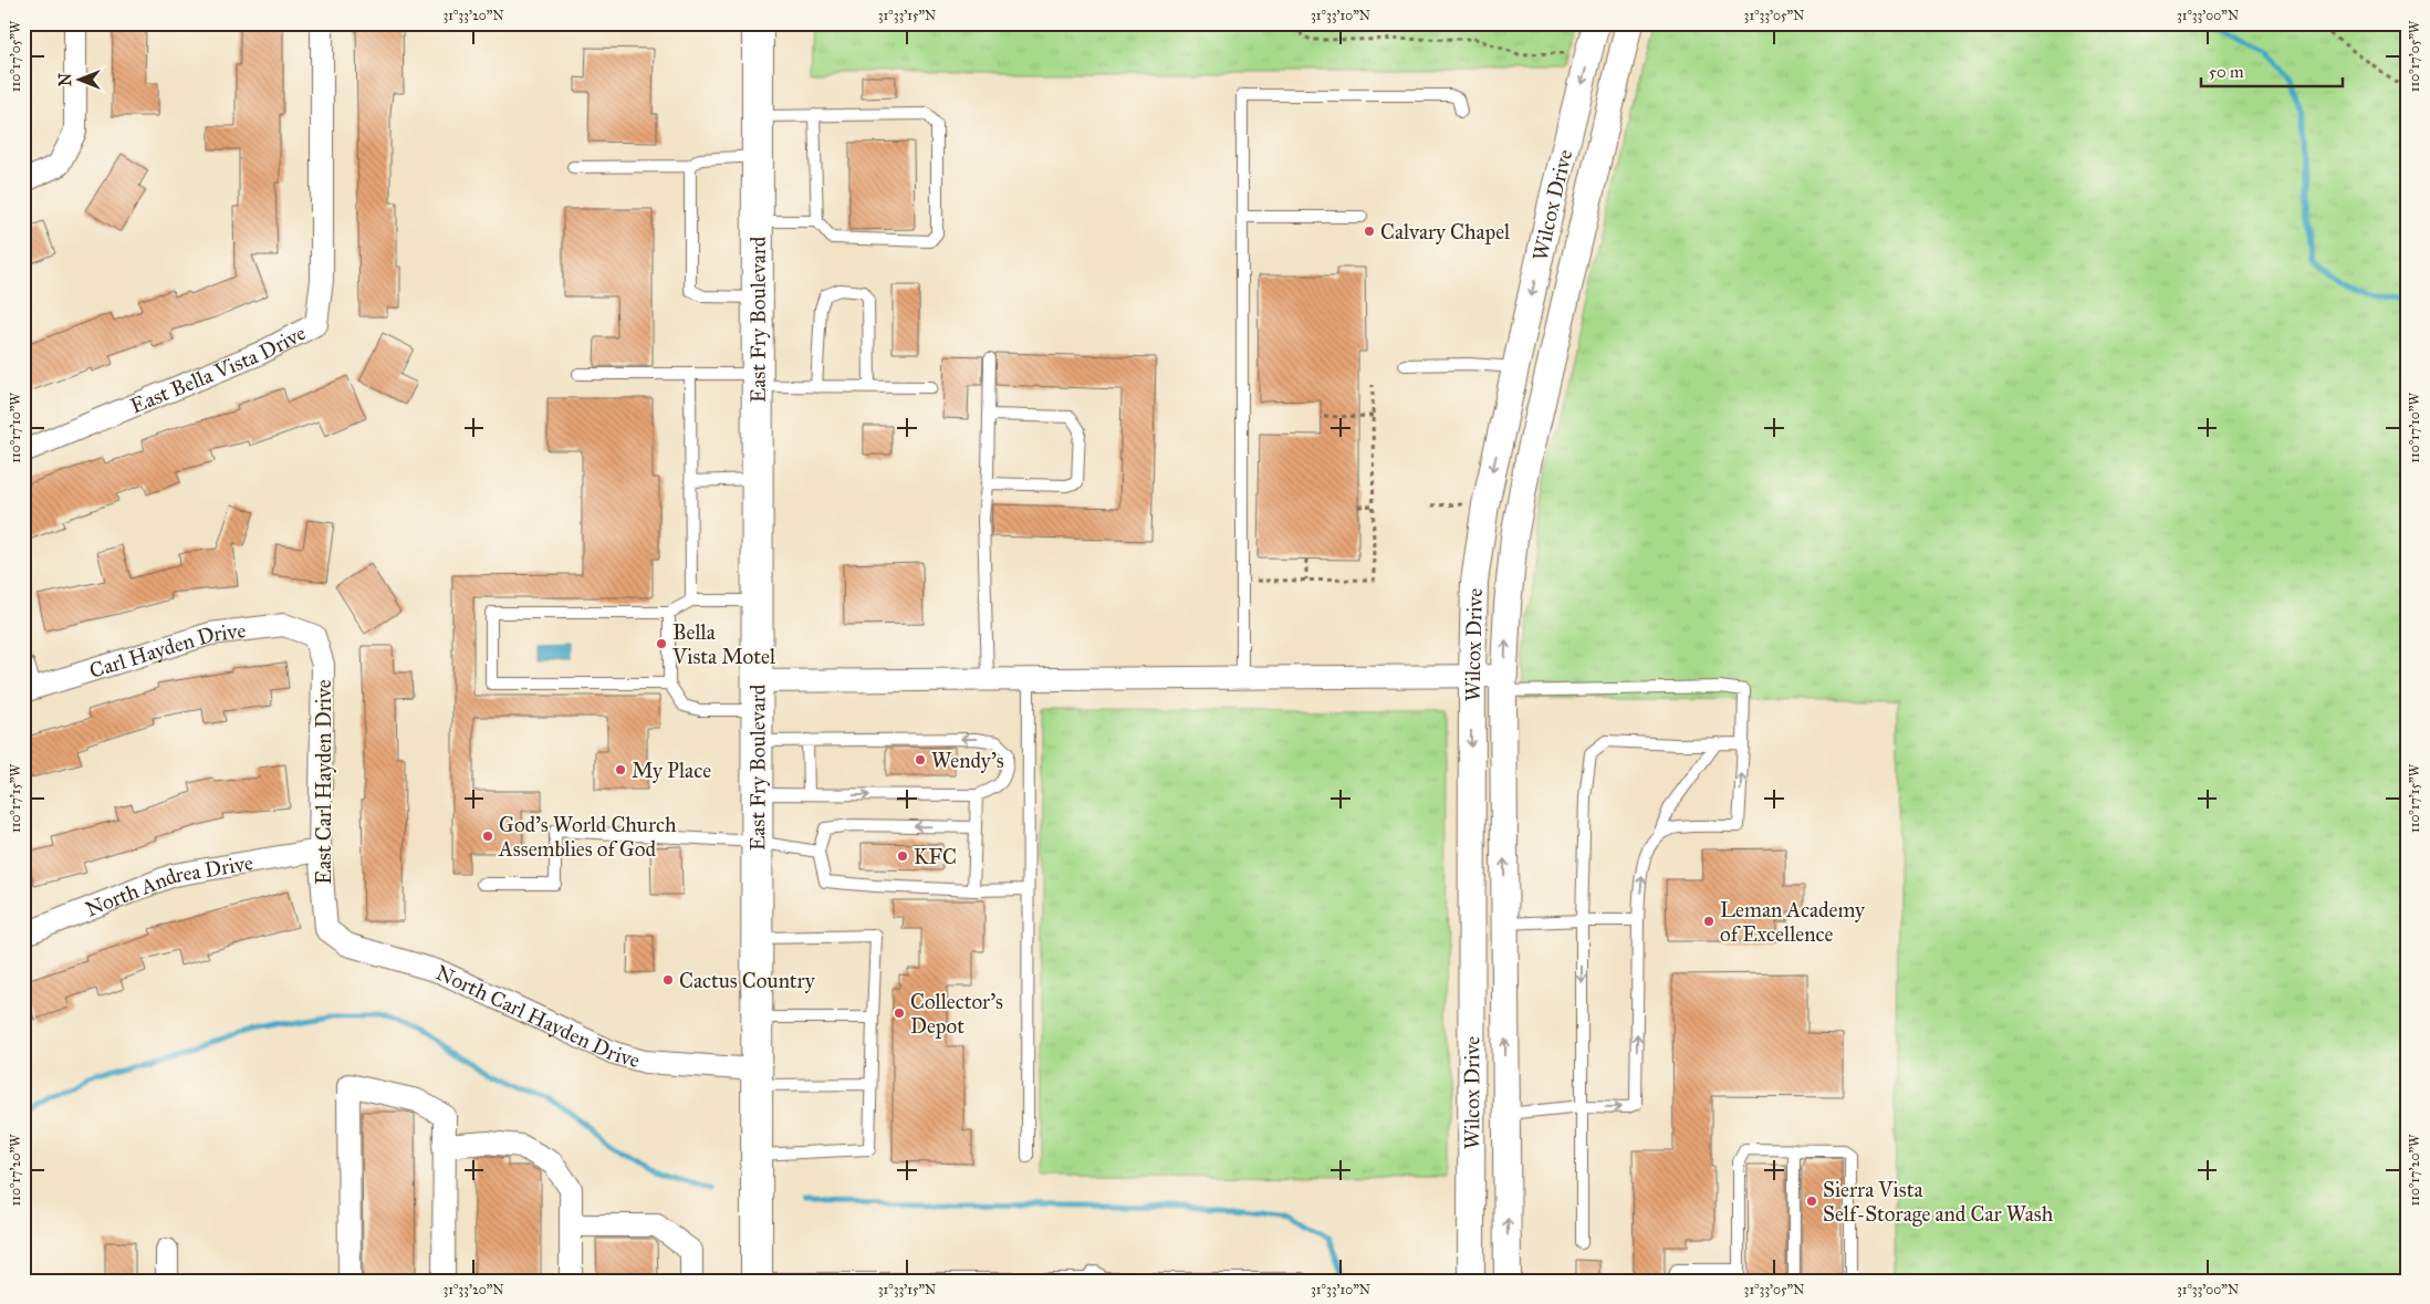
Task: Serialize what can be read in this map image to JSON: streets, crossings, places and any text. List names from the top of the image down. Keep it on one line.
{"streets":{"main road":["East Fry Boulevard"],"street":["Wilcox Drive","East Bella Vista Drive","Carl Hayden Drive","East Carl Hayden Drive","North Andrea Drive","North Carl Hayden Drive"]},"crossings":[["East Fry Boulevard","North Carl Hayden Drive"],["Carl Hayden Drive","East Carl Hayden Drive"],["East Carl Hayden Drive","North Andrea Drive"],["East Carl Hayden Drive","North Carl Hayden Drive"]],"places":["Calvary Chapel","Bella Vista Motel","Wendy's","My Place","God's World Church Assemblies of God","KFC","Leman Academy of Excellence","Cactus Country","Collector's Depot","Sierra Vista Self-Storage and Car Wash"],"scale_bar":"50 m","north":"left","coordinates":["31°33'20\"N","31°33'15\"N","31°33'10\"N","31°33'05\"N","31°33'00\"N","110°17'05\"W","110°17'10\"W","110°17'15\"W","110°17'20\"W"]}
